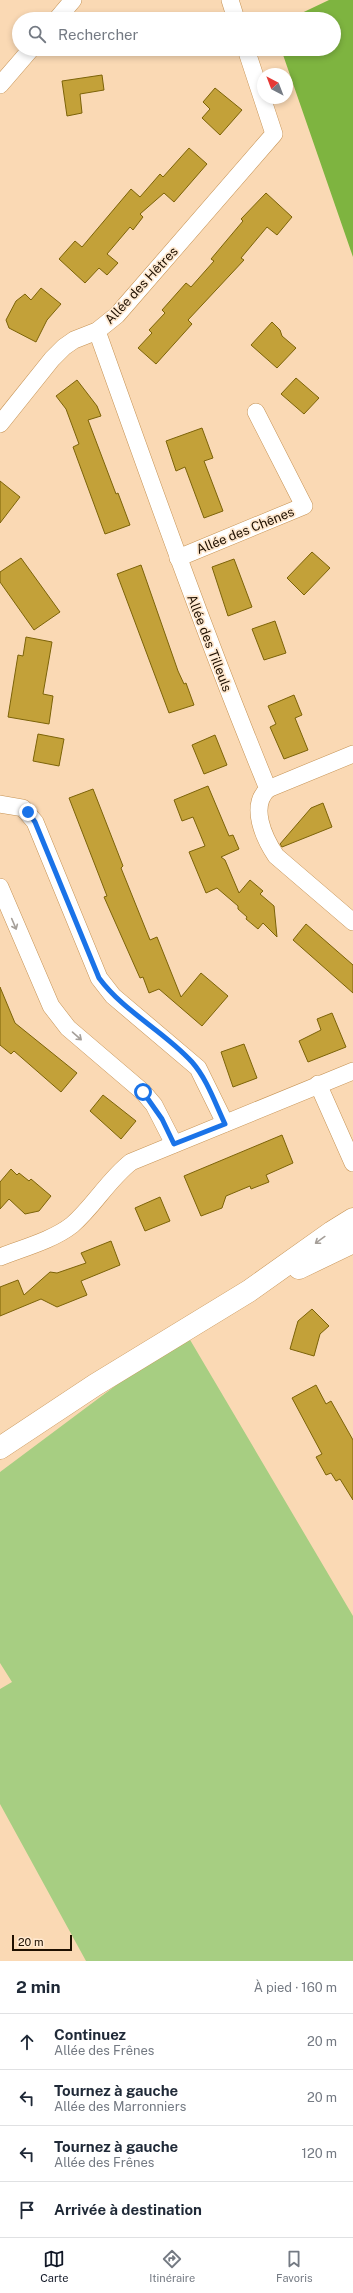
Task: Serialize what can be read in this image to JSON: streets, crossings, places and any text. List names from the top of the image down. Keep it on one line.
{"streets":{"street":["Allée des Hêtres","Allée des Chênes","Allée des Tilleuls"]},"crossings":[["Allée des Hêtres","Allée des Tilleuls"],["Allée des Chênes","Allée des Tilleuls"]],"scale_bar":"20 m","north":"top left","page":{"search":"Rechercher","scale":"20 m","heading":["2 min","À pied · 160 m"],"list":[["Continuez","Allée des Frênes","20 m"],["Tournez à gauche","Allée des Marronniers","20 m"],["Tournez à gauche","Allée des Frênes","120 m"],"Arrivée à destination"],"nav":["Carte","Itinéraire","Favoris"]}}
